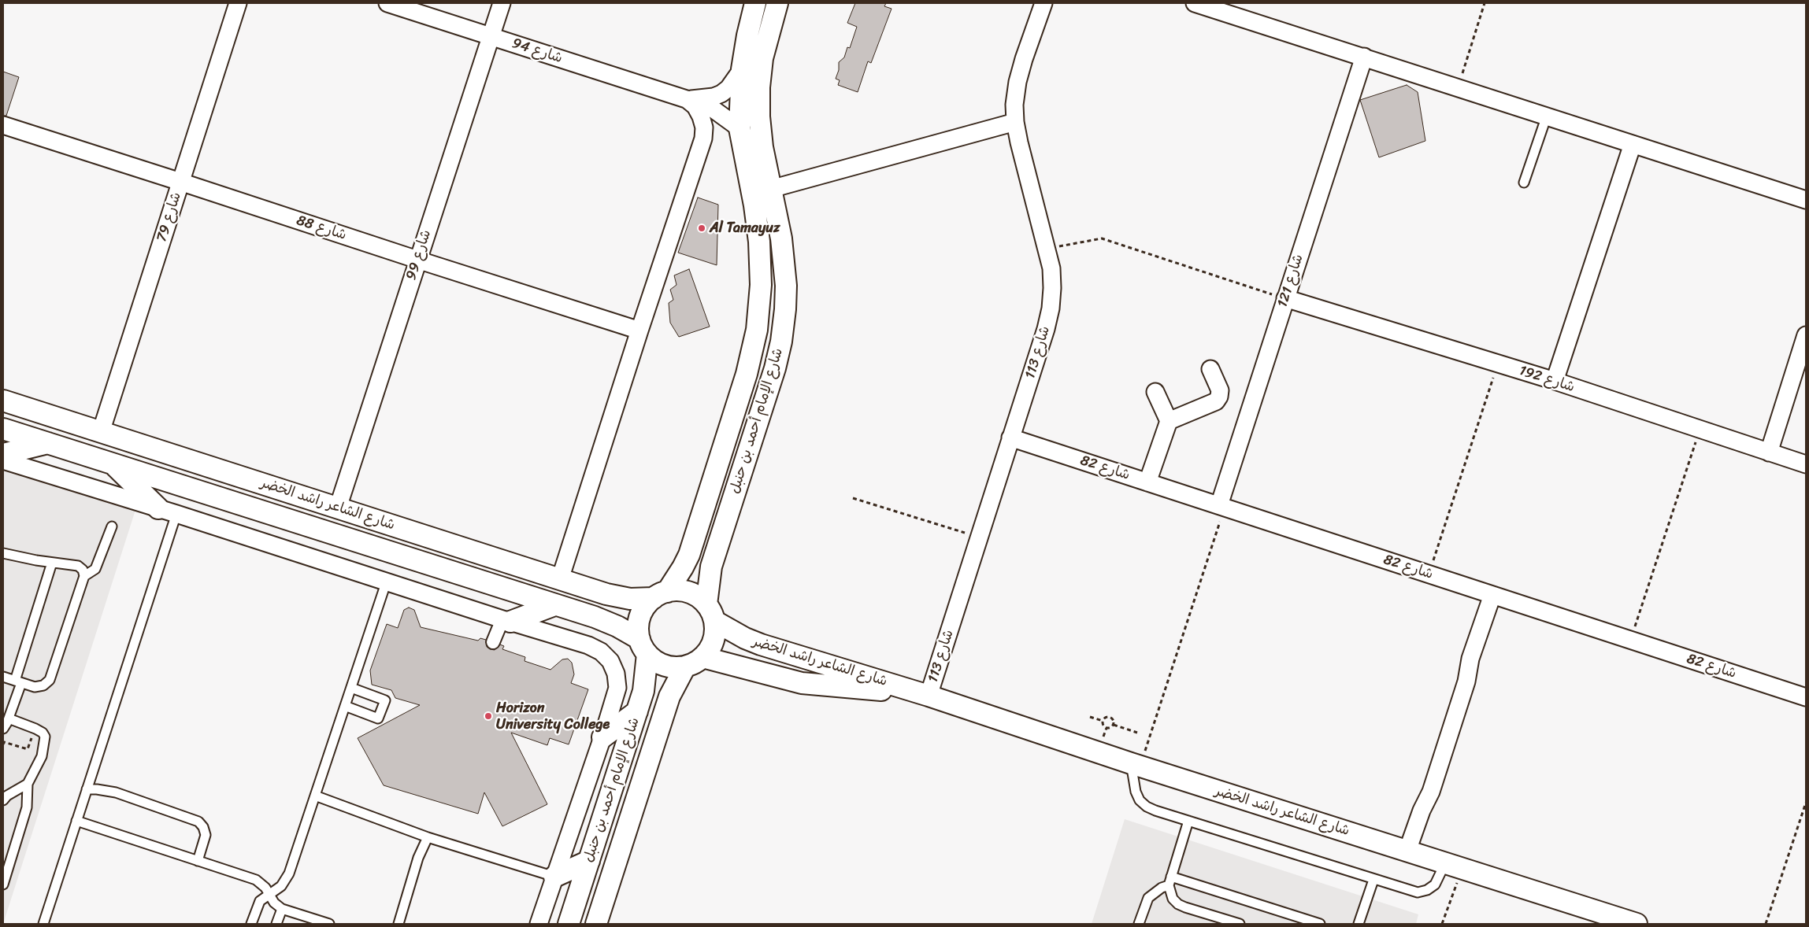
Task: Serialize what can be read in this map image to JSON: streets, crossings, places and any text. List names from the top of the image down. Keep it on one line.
{"streets":{"street":["شارع 94","شارع 79","شارع 88","شارع 99","شارع 121","شارع 113","شارع 192","شارع الإمام أحمد بن حنبل","شارع 82","شارع الشاعر راشد الخضر"]},"crossings":[["شارع 94","شارع 99"],["شارع 94","شارع الإمام أحمد بن حنبل"],["شارع 79","شارع 88"],["شارع 79","شارع الشاعر راشد الخضر"],["شارع 88","شارع 99"],["شارع 99","شارع الشاعر راشد الخضر"],["شارع 121","شارع 192"],["شارع 121","شارع 82"],["شارع 113","شارع 82"],["شارع 113","شارع الشاعر راشد الخضر"],["شارع الإمام أحمد بن حنبل","شارع الشاعر راشد الخضر"]],"places":["Al Tamayuz","Horizon University College"]}
